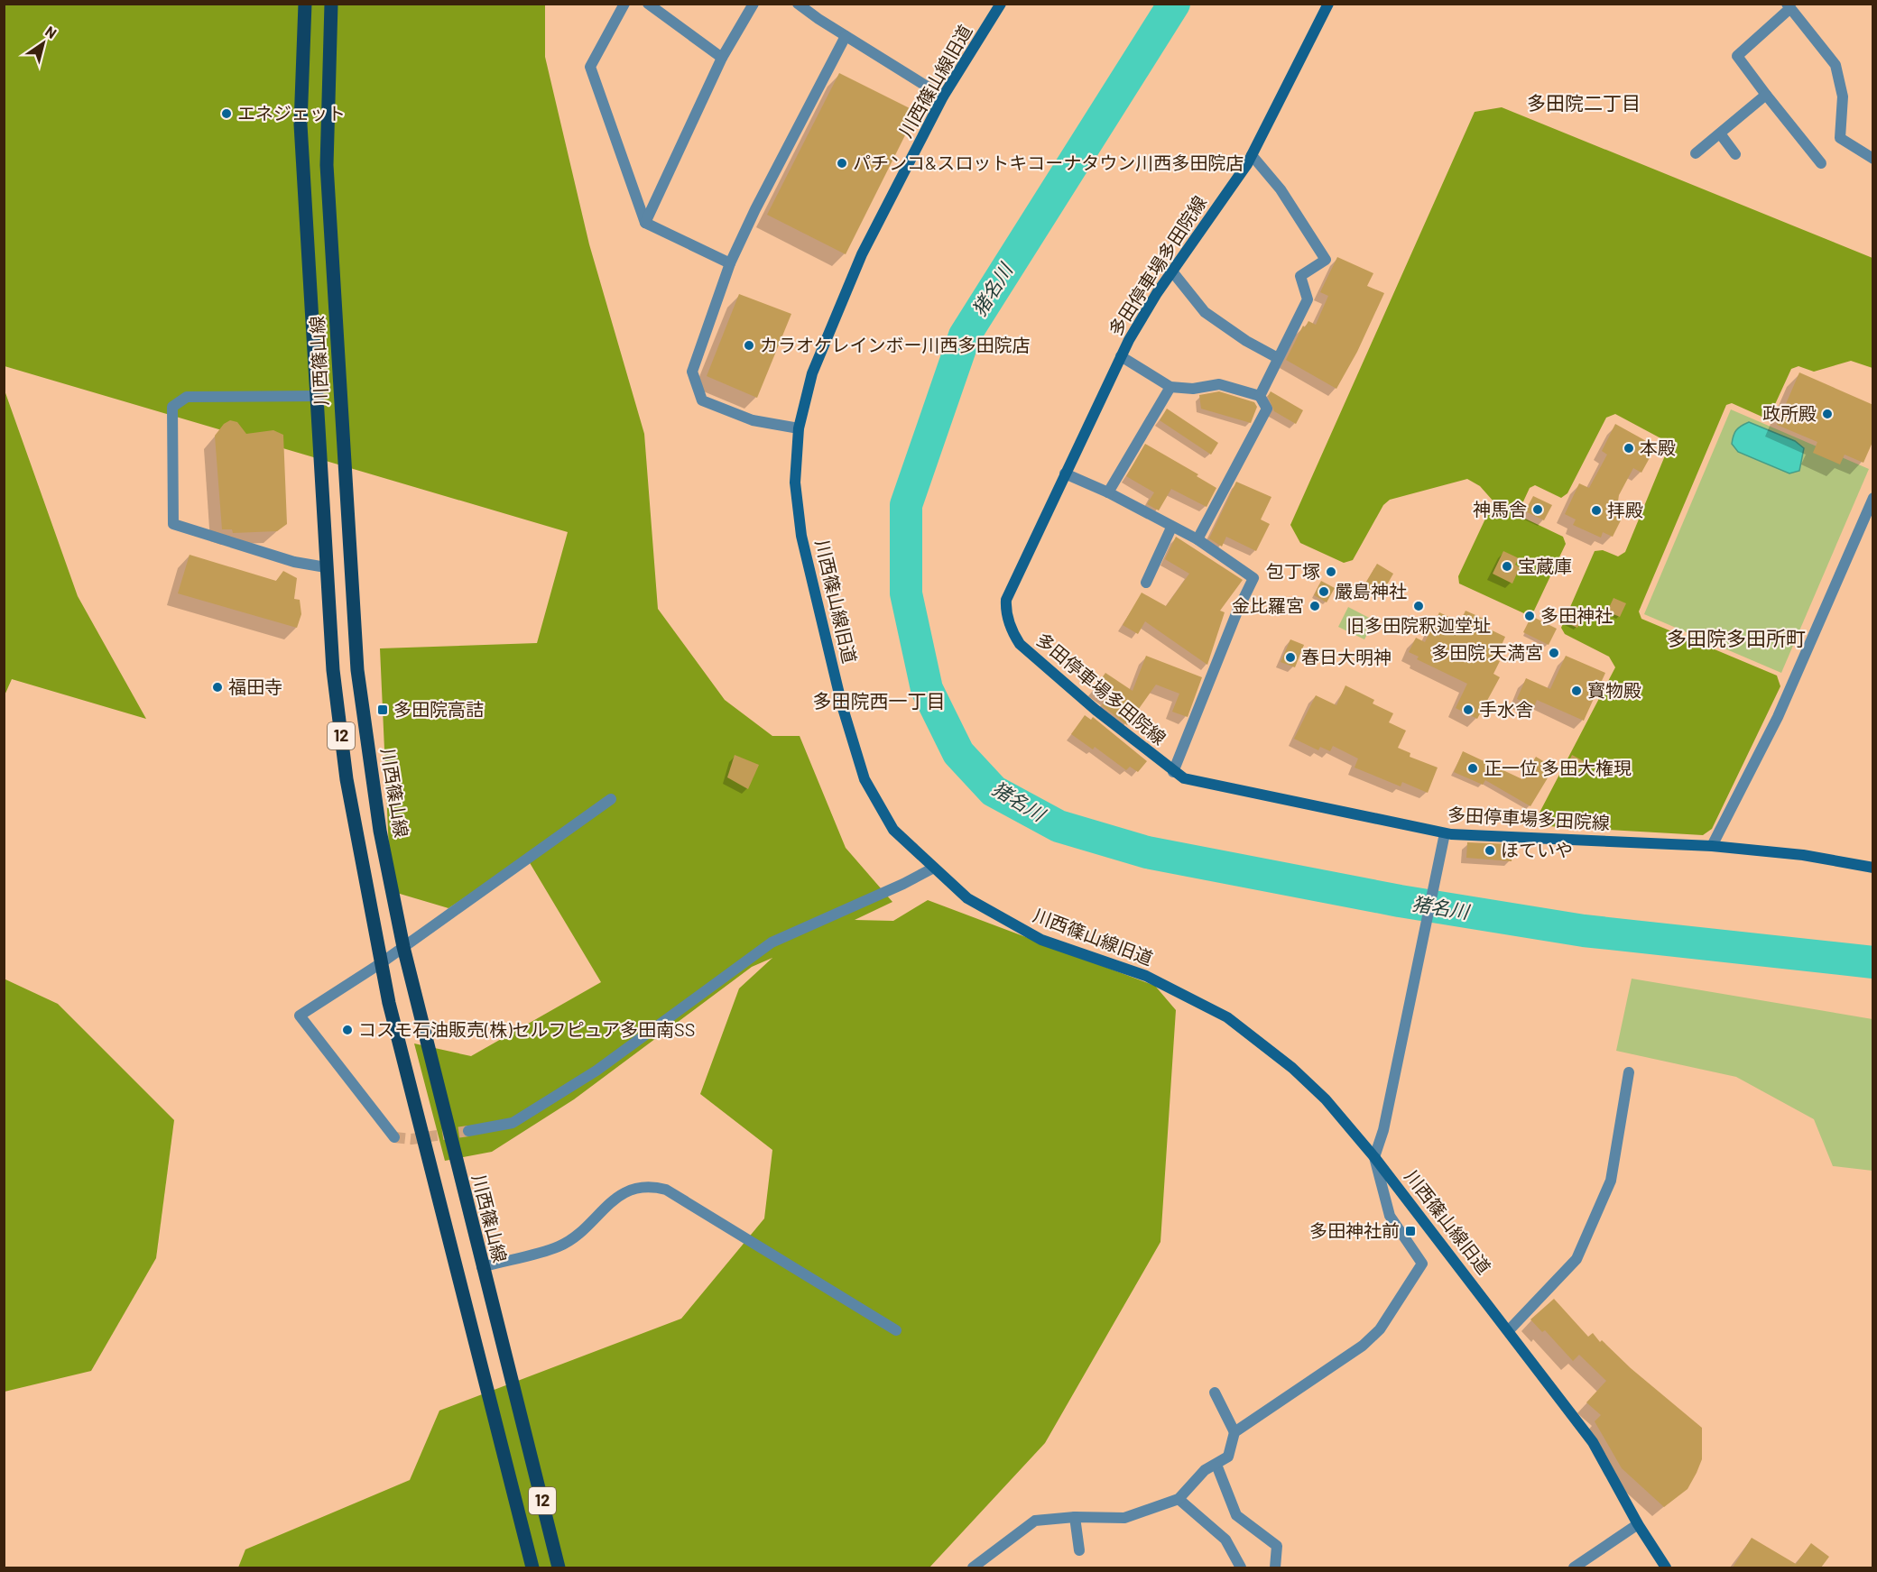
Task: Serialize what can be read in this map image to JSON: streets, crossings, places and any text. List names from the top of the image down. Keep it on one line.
{"streets":{"main road":["川西篠山線","12"],"street":["川西篠山線旧道","多田停車場多田院線"]},"districts":["多田院二丁目","多田院多田所町","多田院西一丁目"],"water":["猪名川"],"places":{"other":["エネジェット","パチンコ&スロットキコーナタウン川西多田院店","カラオケレインボー川西多田院店","政所殿","本殿","神馬舎","拝殿","宝蔵庫","包丁塚","嚴島神社","金比羅宮","旧多田院釈迦堂址","多田神社","多田院 天満宮","春日大明神","福田寺","寳物殿","手水舎","正一位 多田大権現","ほていや","コスモ石油販売(株)セルフピュア多田南SS"],"transit":["多田院高詰","多田神社前"]},"north":"top right"}
